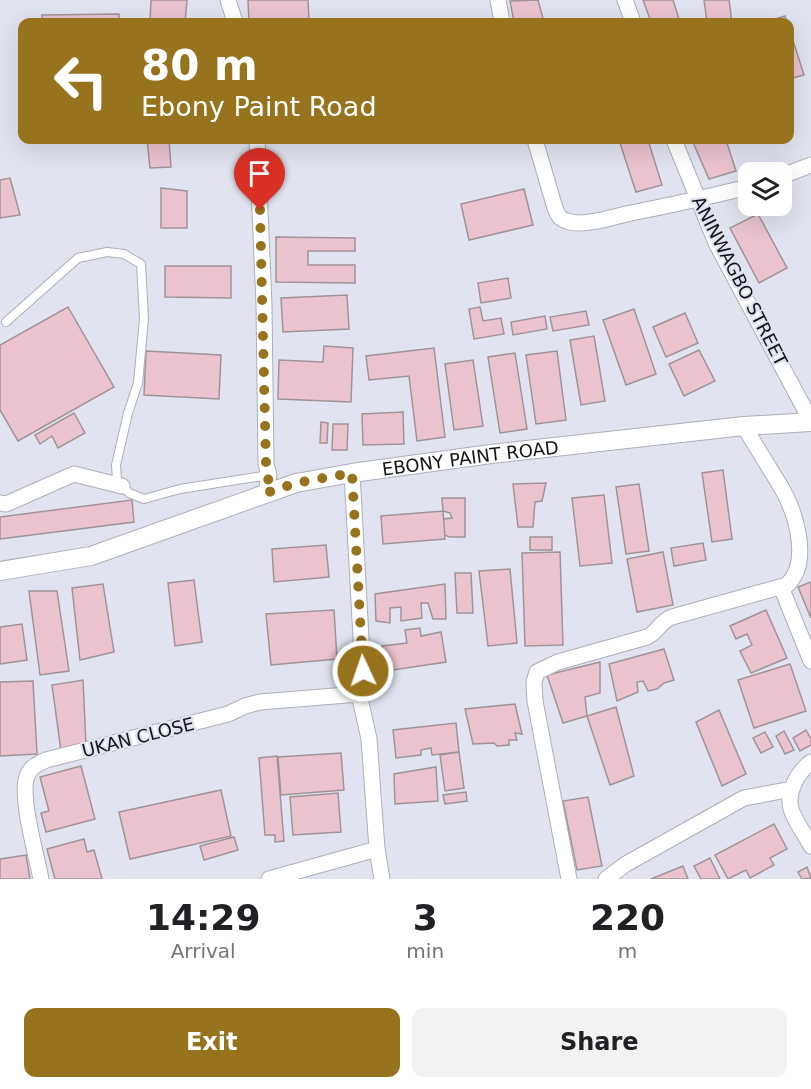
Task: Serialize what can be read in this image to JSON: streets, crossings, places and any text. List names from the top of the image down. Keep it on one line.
{"streets":{"street":["ANINWAGBO STREET","EBONY PAINT ROAD","UKAN CLOSE"]},"crossings":[["ANINWAGBO STREET","EBONY PAINT ROAD"]],"page":{"turn":["80 m","Ebony Paint Road"],"eta":["14:29","Arrival","3","min","220","m"],"buttons":["Exit","Share"]}}
